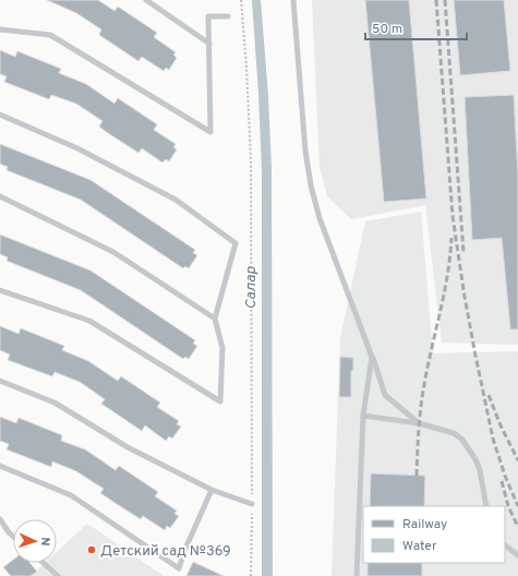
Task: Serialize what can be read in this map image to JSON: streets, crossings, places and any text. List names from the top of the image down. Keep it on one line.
{"water":["Салар"],"places":["Детский сад №369"],"legend":["Railway","Water"],"scale_bar":"50 m","north":"right"}
